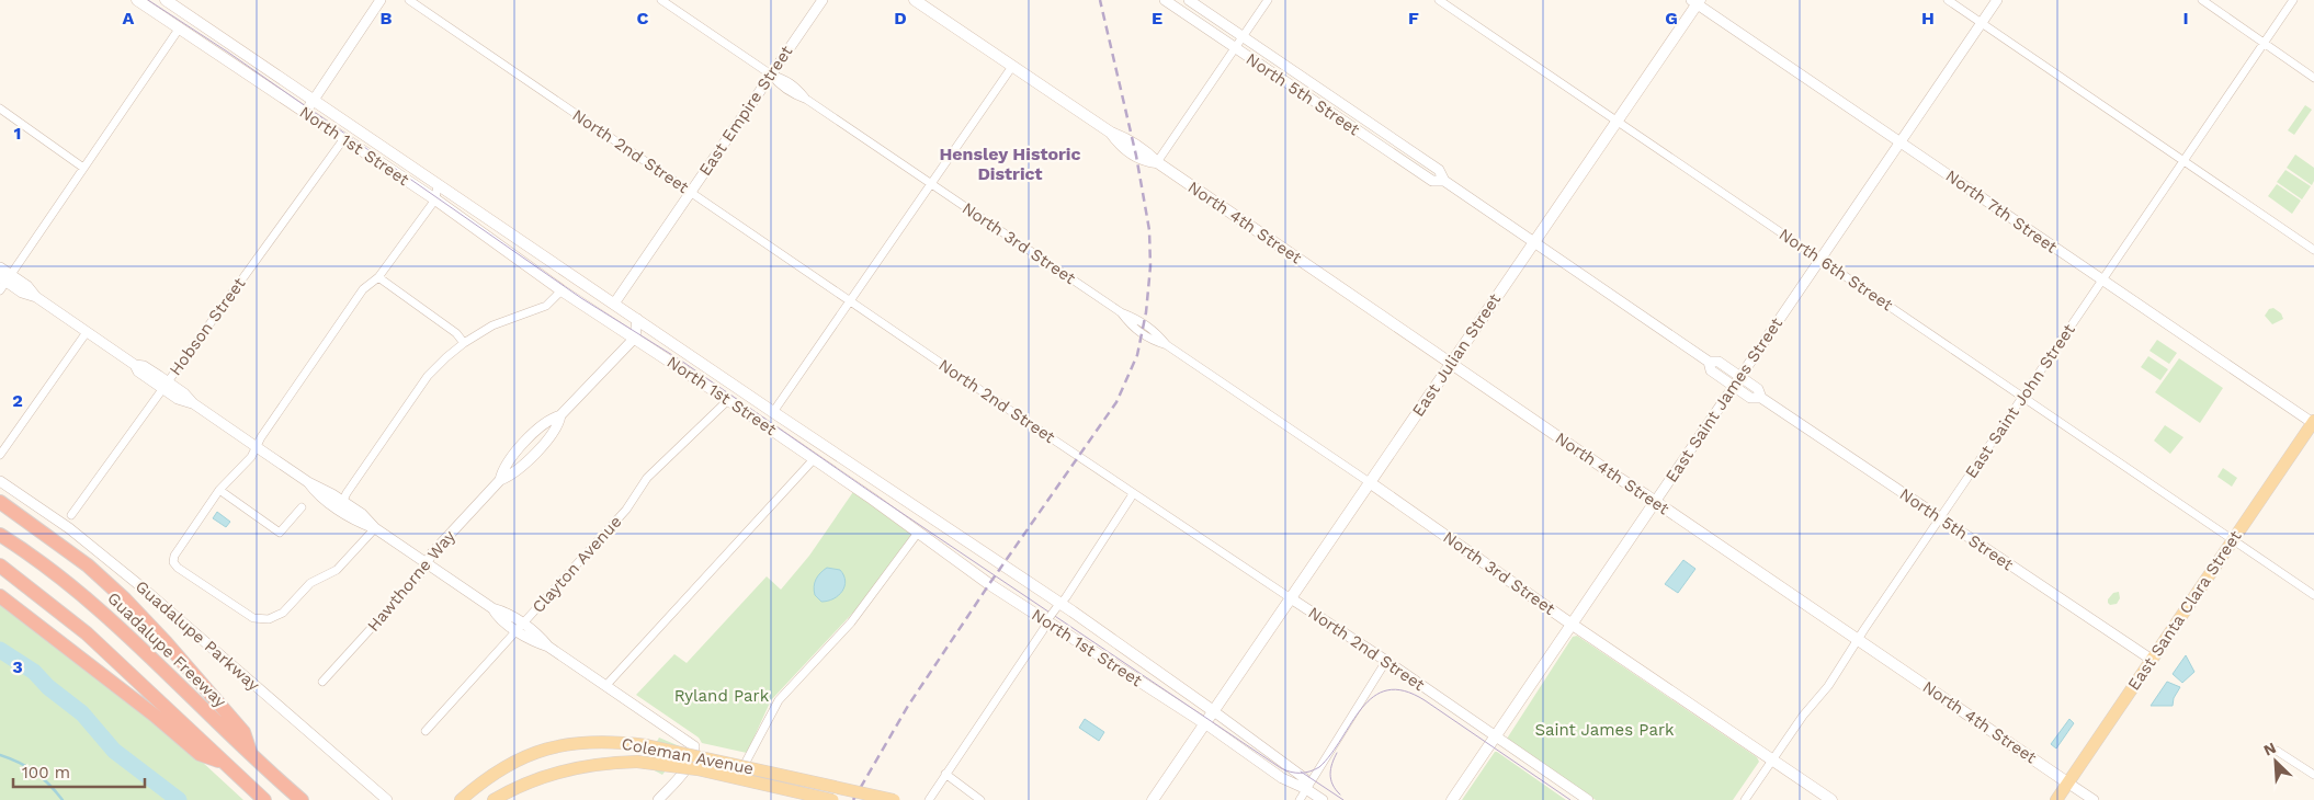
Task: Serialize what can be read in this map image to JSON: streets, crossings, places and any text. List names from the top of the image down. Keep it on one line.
{"streets":{"highway":["Guadalupe Freeway"],"main road":["North 1st Street","North 4th Street","North 3rd Street","East Julian Street","East Saint James Street","East Santa Clara Street","Coleman Avenue"],"street":["North 5th Street","East Empire Street","North 2nd Street","North 7th Street","North 6th Street","Hobson Street","East Saint John Street","Clayton Avenue","Hawthorne Way","Guadalupe Parkway"]},"crossings":[["North 5th Street","East Julian Street"],["North 5th Street","East Saint James Street"],["North 5th Street","East Saint John Street"],["North 5th Street","East Santa Clara Street"],["East Empire Street","North 1st Street"],["East Empire Street","North 2nd Street"],["East Empire Street","North 3rd Street"],["North 1st Street","Hobson Street"],["North 1st Street","East Julian Street"],["North 1st Street","Clayton Avenue"],["North 1st Street","Hawthorne Way"],["North 2nd Street","East Julian Street"],["North 2nd Street","East Saint James Street"],["North 7th Street","East Julian Street"],["North 7th Street","East Saint James Street"],["North 7th Street","East Saint John Street"],["North 7th Street","East Santa Clara Street"],["North 4th Street","East Julian Street"],["North 4th Street","East Saint James Street"],["North 4th Street","East Saint John Street"],["North 4th Street","East Santa Clara Street"],["North 3rd Street","East Julian Street"],["North 3rd Street","East Saint James Street"],["North 3rd Street","East Saint John Street"],["North 6th Street","East Julian Street"],["North 6th Street","East Saint James Street"],["North 6th Street","East Saint John Street"],["North 6th Street","East Santa Clara Street"]],"districts":["Hensley Historic District"],"parks":["Ryland Park","Saint James Park"],"scale_bar":"100 m","north":"top left","grid":{"columns":["A","B","C","D","E","F","G","H","I"],"rows":["1","2","3"]}}
